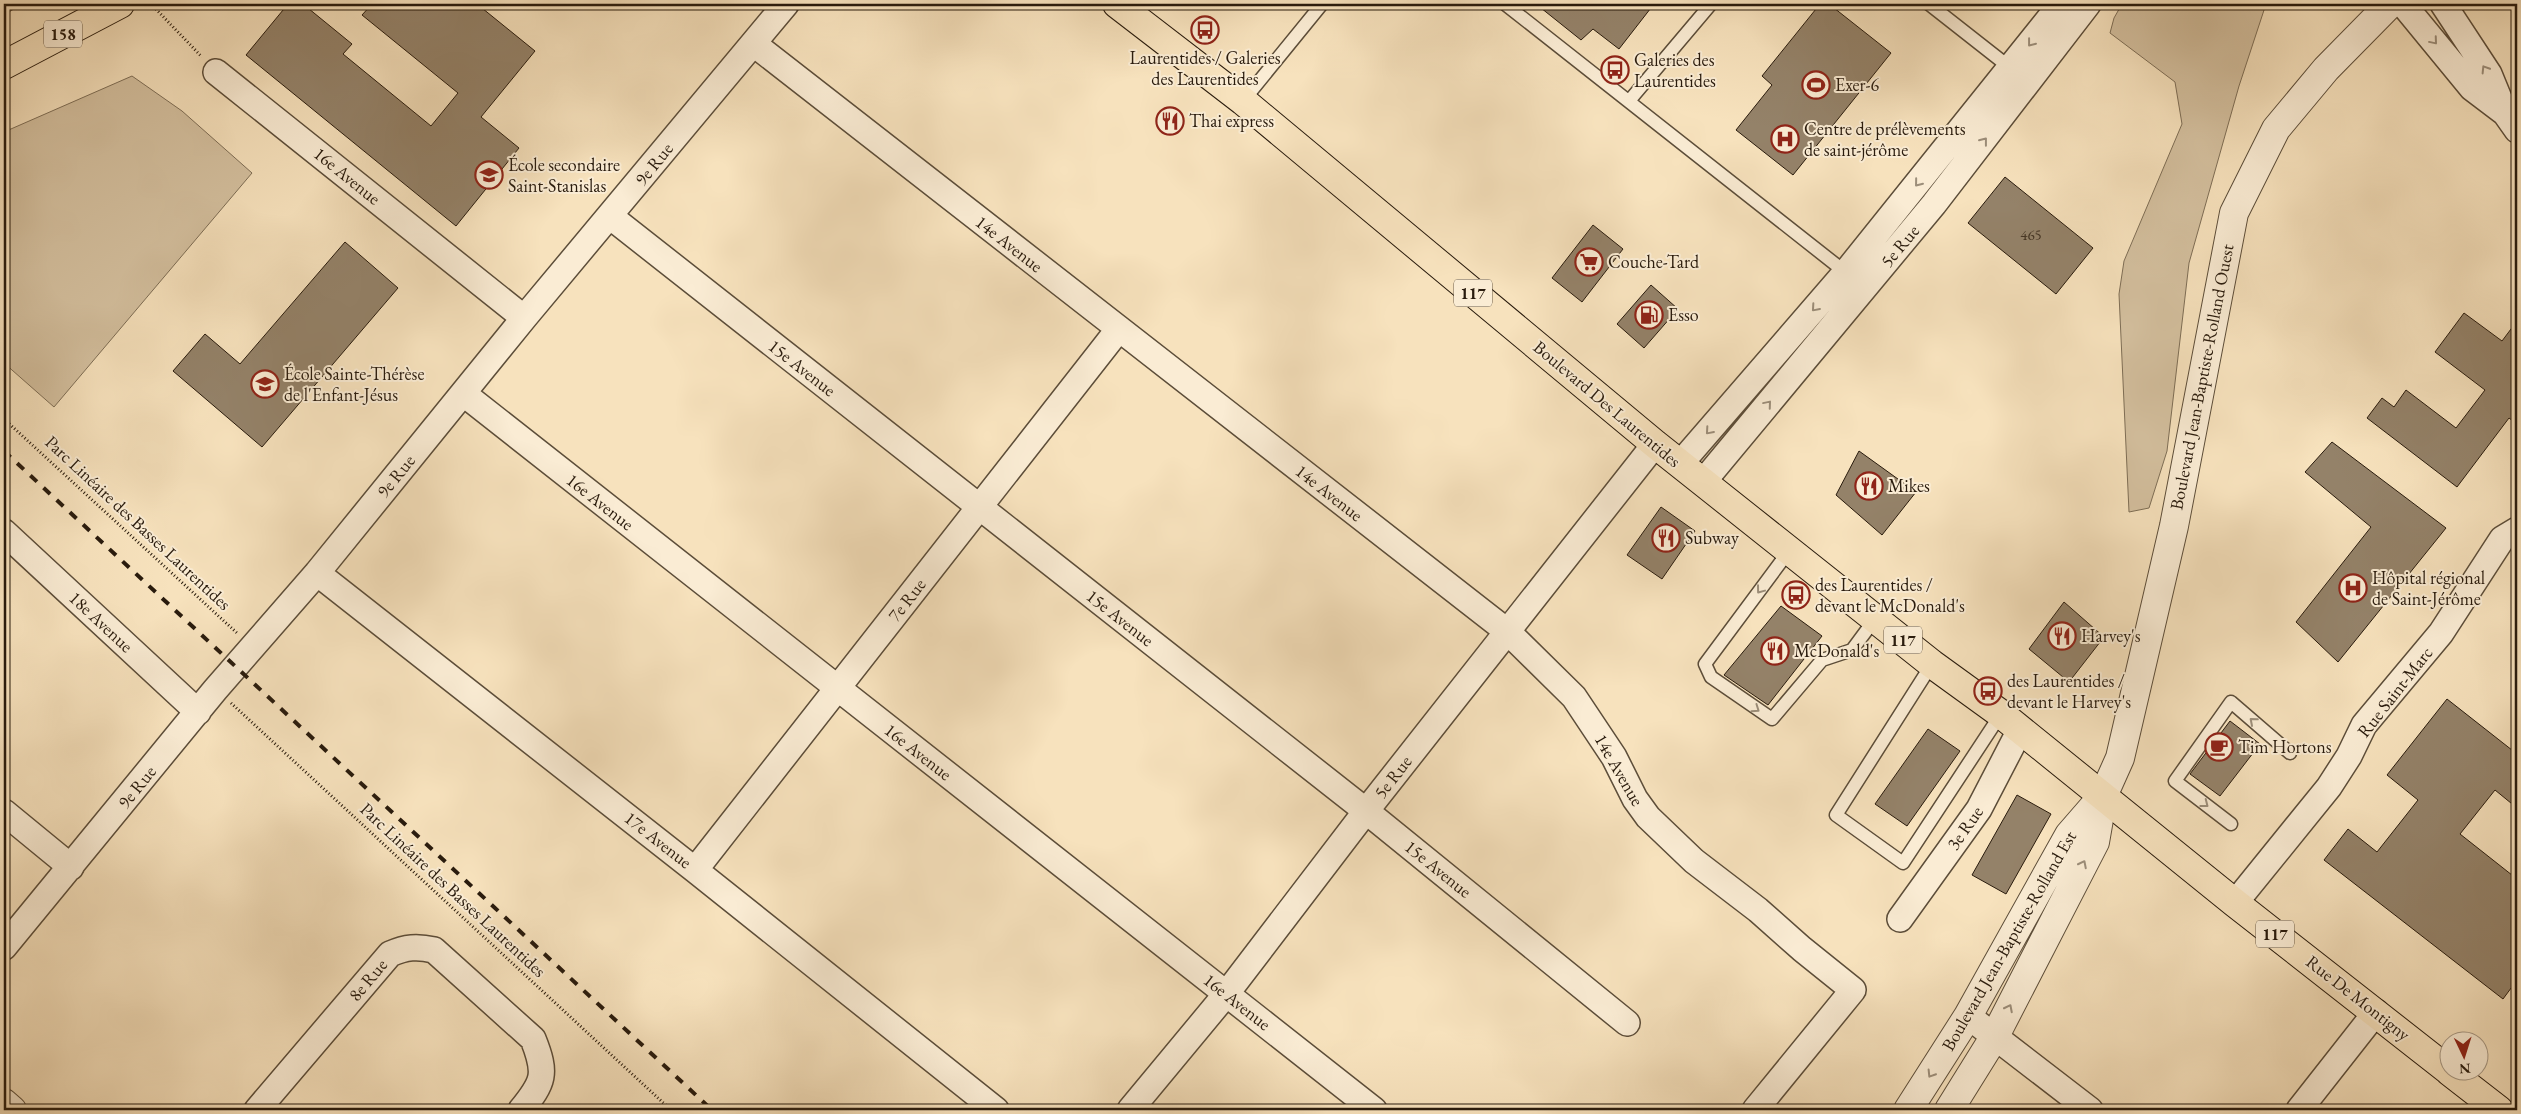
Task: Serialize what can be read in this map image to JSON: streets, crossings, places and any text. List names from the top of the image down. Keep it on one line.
{"streets":{"main road":["158","117","Boulevard Des Laurentides","Rue De Montigny"],"street":["9e Rue","16e Avenue","14e Avenue","5e Rue","15e Avenue","Boulevard Jean-Baptiste-Rolland Ouest","7e Rue","18e Avenue","Rue Saint-Marc","3e Rue","17e Avenue","Boulevard Jean-Baptiste-Rolland Est","8e Rue"],"path":["Parc Linéaire des Basses Laurentides"]},"crossings":[["9e Rue","16e Avenue"],["9e Rue","14e Avenue"],["9e Rue","15e Avenue"],["9e Rue","Parc Linéaire des Basses Laurentides"],["9e Rue","18e Avenue"],["9e Rue","17e Avenue"],["16e Avenue","5e Rue"],["16e Avenue","7e Rue"],["14e Avenue","5e Rue"],["14e Avenue","7e Rue"],["5e Rue","15e Avenue"],["5e Rue","Boulevard Des Laurentides"],["15e Avenue","7e Rue"],["Boulevard Jean-Baptiste-Rolland Ouest","Boulevard Des Laurentides"],["Boulevard Jean-Baptiste-Rolland Ouest","Boulevard Jean-Baptiste-Rolland Est"],["Boulevard Jean-Baptiste-Rolland Ouest","Rue De Montigny"],["Boulevard Des Laurentides","3e Rue"],["Boulevard Des Laurentides","Boulevard Jean-Baptiste-Rolland Est"],["Boulevard Des Laurentides","Rue De Montigny"],["7e Rue","17e Avenue"],["Rue Saint-Marc","Rue De Montigny"],["Boulevard Jean-Baptiste-Rolland Est","Rue De Montigny"]],"places":{"bus stop":["Laurentides / Galeries des Laurentides","Galeries des Laurentides","des Laurentides / devant le McDonald's","des Laurentides / devant le Harvey's"],"sports":["Exer-6"],"restaurant":["Thai express","Mikes","Subway","Harvey's","McDonald's"],"hospital":["Centre de prélèvements de saint-jérôme","Hôpital régional de Saint-Jérôme"],"school or university":["École secondaire Saint-Stanislas","École Sainte-Thérèse de l'Enfant-Jésus"],"supermarket":["Couche-Tard"],"fuel station":["Esso"],"cafe":["Tim Hortons"]},"house_numbers":["465"],"north":"bottom"}
